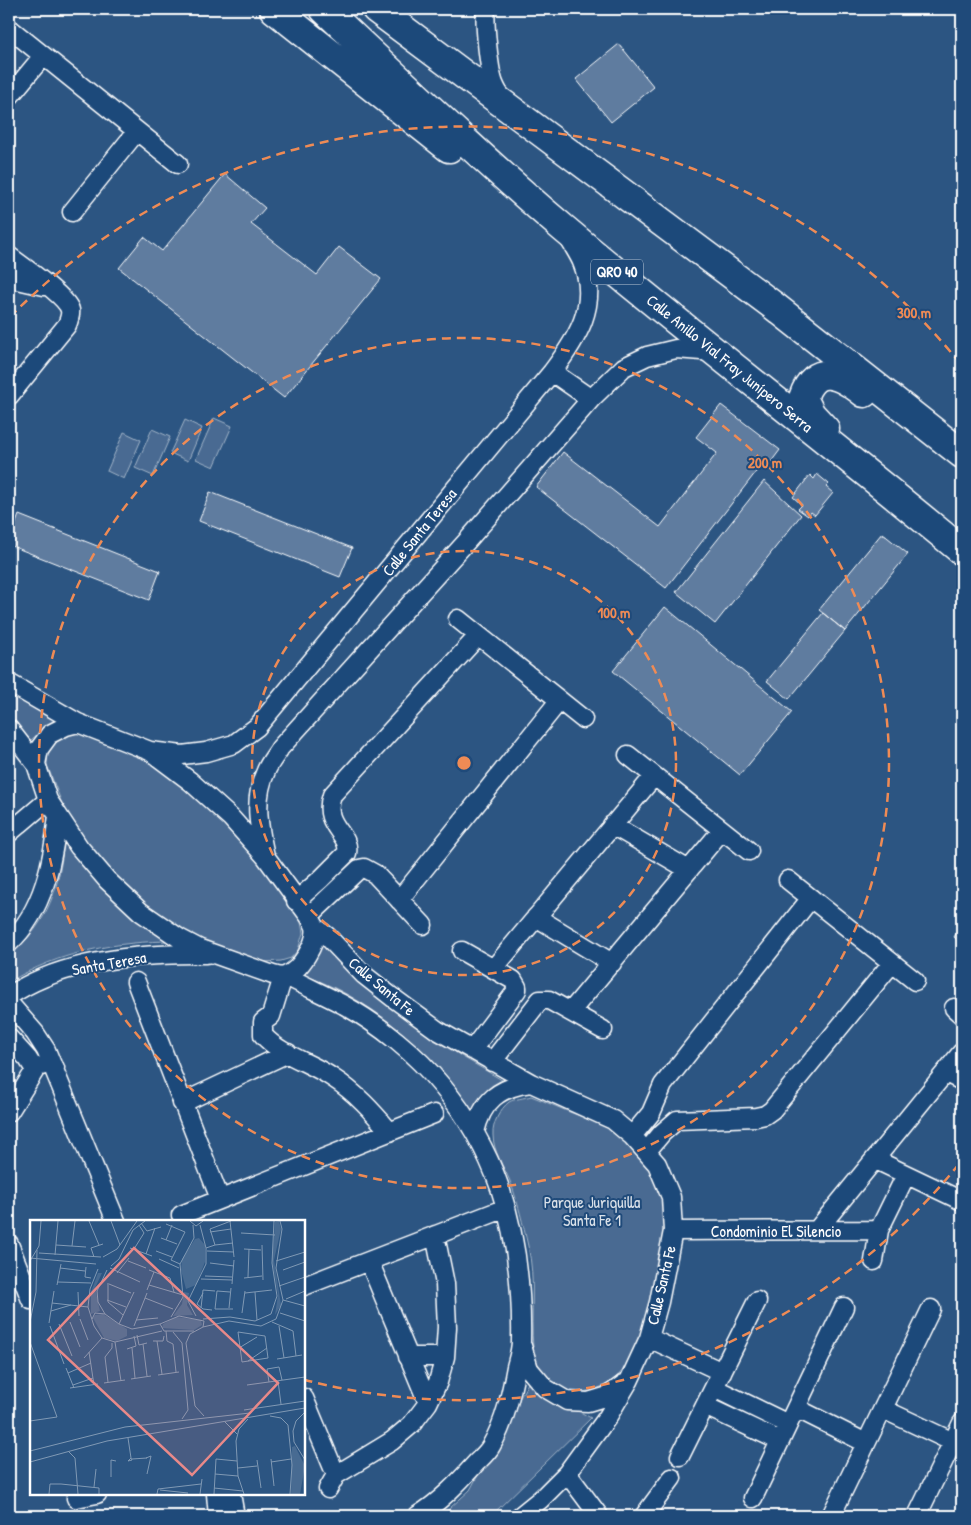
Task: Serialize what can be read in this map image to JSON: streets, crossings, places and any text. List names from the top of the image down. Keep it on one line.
{"streets":{"highway":["QRO 40","Calle Anillo Vial Fray Junípero Serra"],"street":["Calle Santa Teresa","Santa Teresa","Calle Santa Fe","Condominio El Silencio"]},"crossings":[["Calle Anillo Vial Fray Junípero Serra","Calle Santa Teresa"],["Calle Santa Teresa","Calle Santa Fe"],["Santa Teresa","Calle Santa Fe"],["Calle Santa Fe","Condominio El Silencio"]],"parks":["Parque Juriquilla Santa Fe 1"],"rings":["300 m","200 m","100 m"]}
